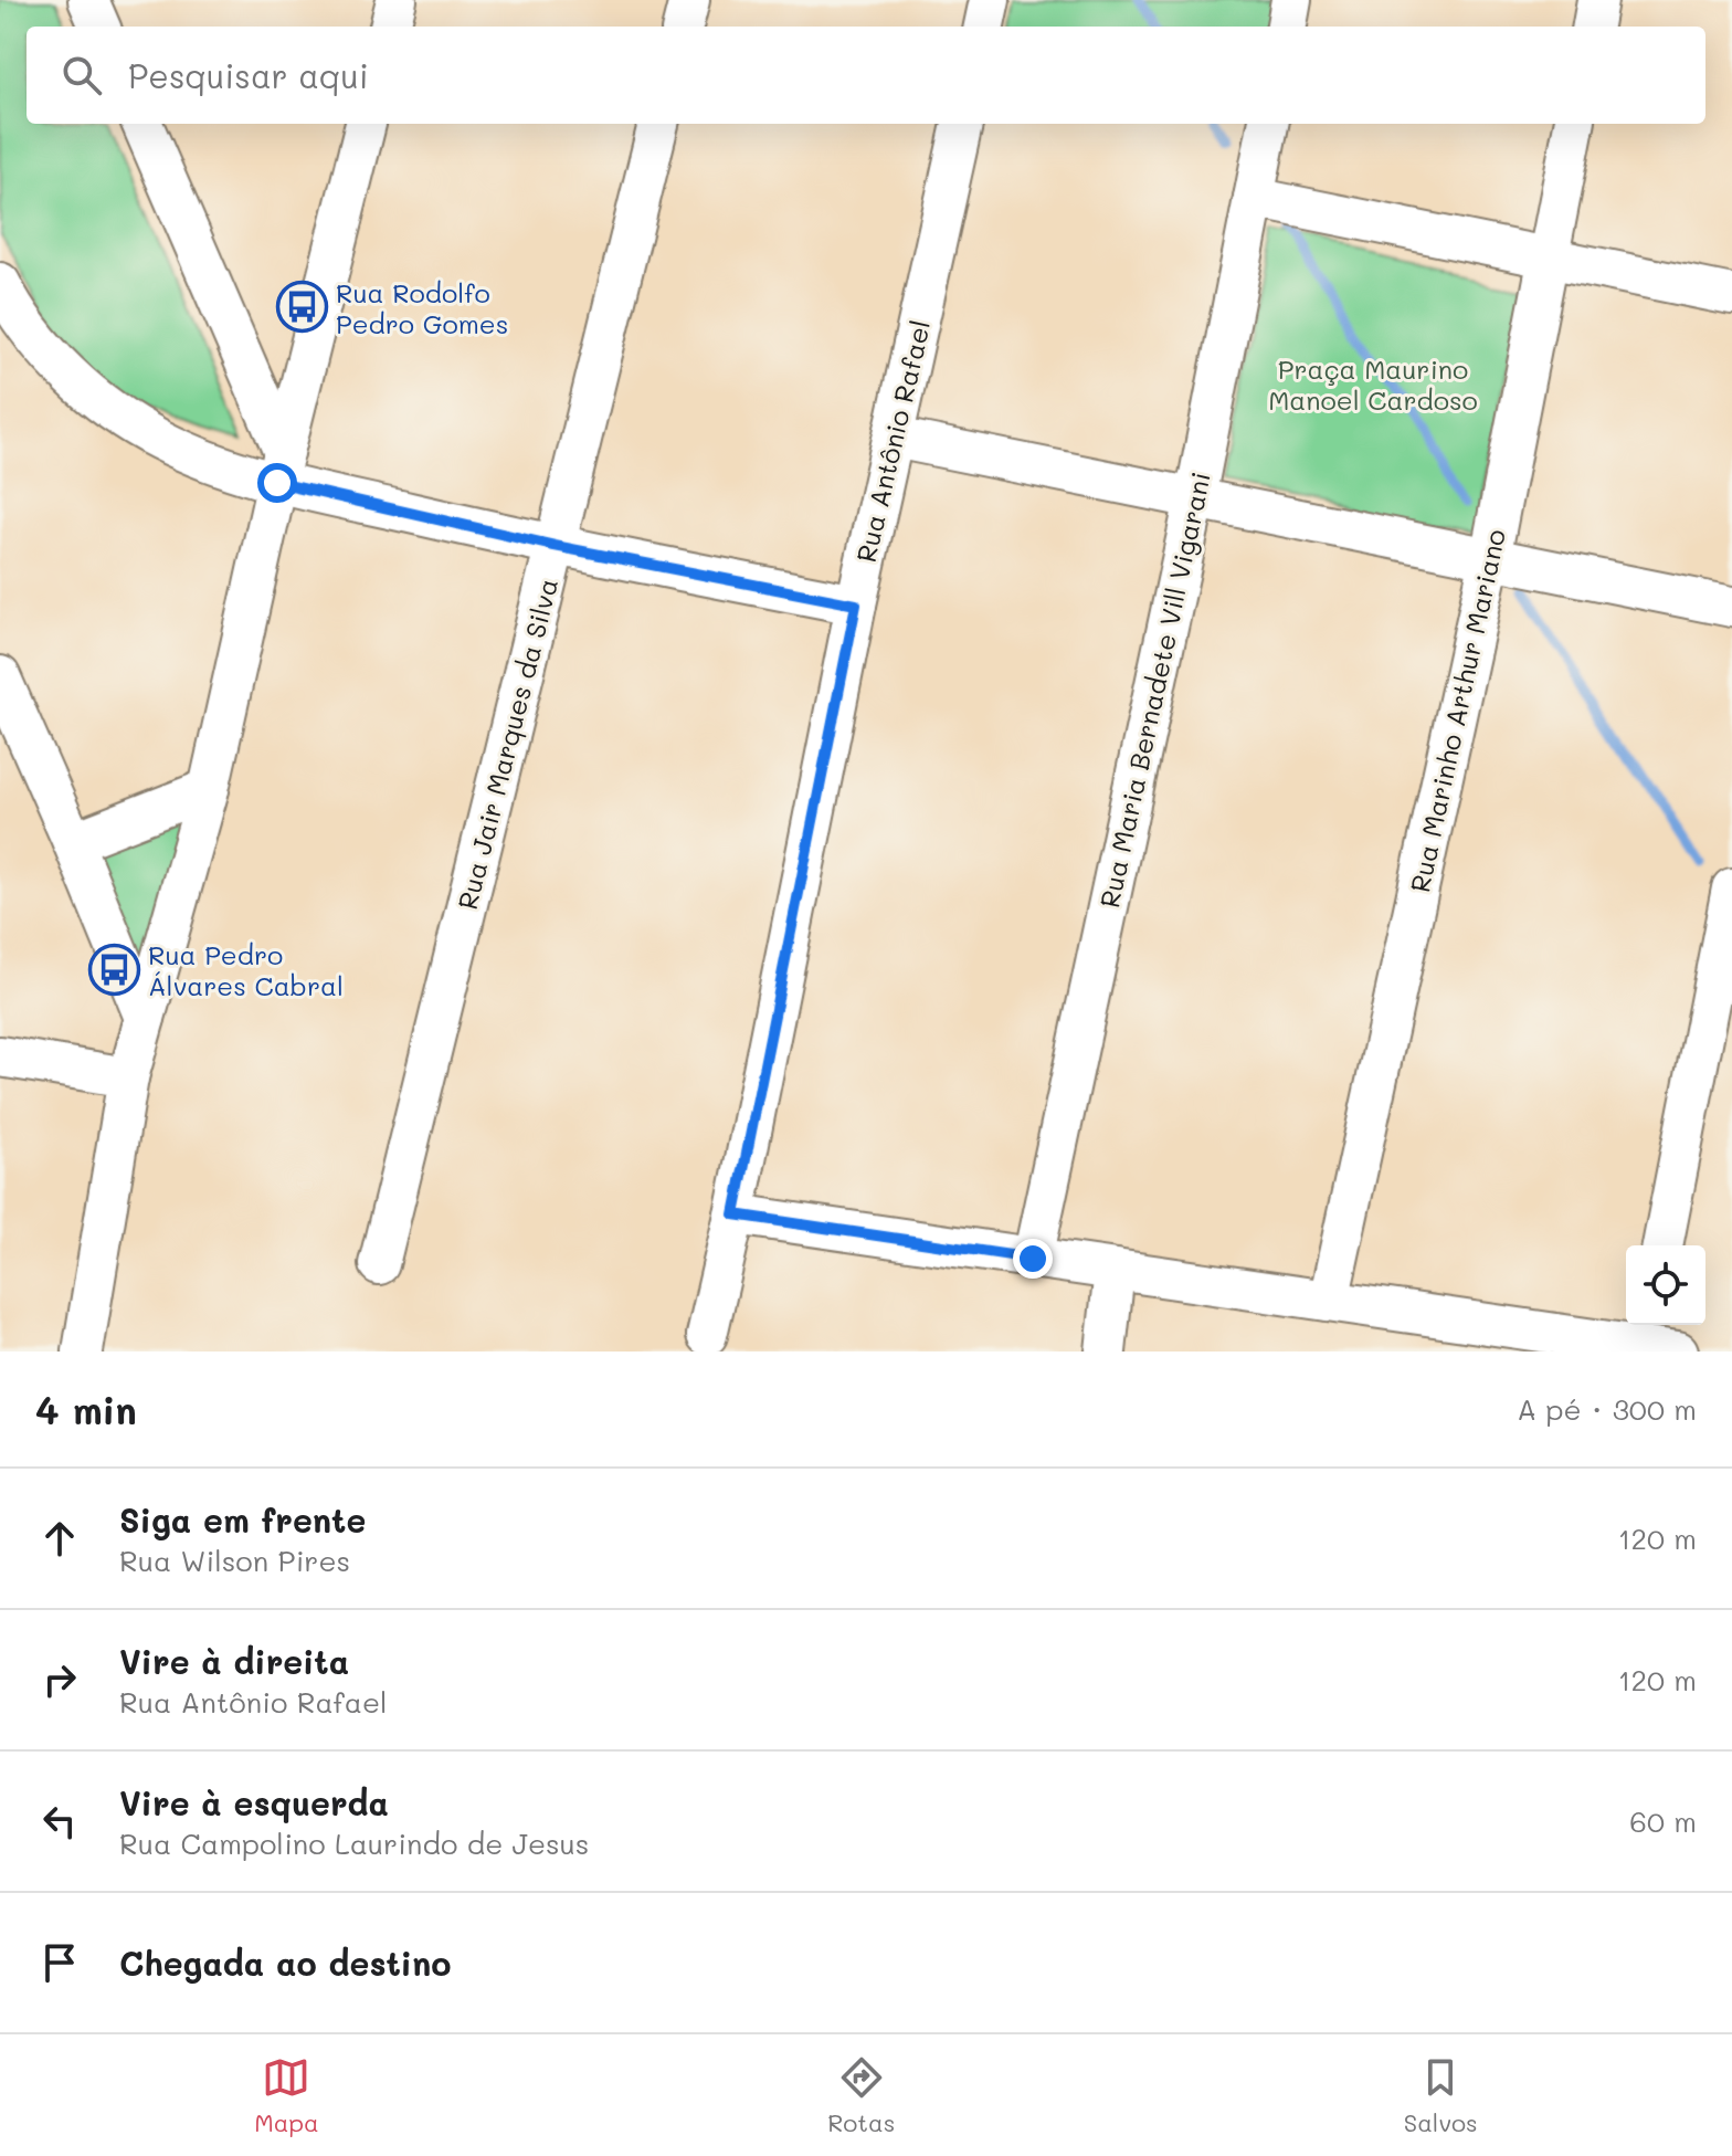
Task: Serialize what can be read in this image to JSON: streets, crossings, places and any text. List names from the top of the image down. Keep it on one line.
{"streets":{"street":["Rua Antônio Rafael","Rua Maria Bernadete Vill Vigarani","Rua Marinho Arthur Mariano","Rua Jair Marques da Silva"]},"parks":["Praça Maurino Manoel Cardoso"],"places":{"bus stop":["Rua Rodolfo Pedro Gomes","Rua Pedro Álvares Cabral"]},"page":{"search":"Pesquisar aqui","heading":["4 min","A pé · 300 m"],"list":[["Siga em frente","Rua Wilson Pires","120 m"],["Vire à direita","Rua Antônio Rafael","120 m"],["Vire à esquerda","Rua Campolino Laurindo de Jesus","60 m"],"Chegada ao destino"],"nav":["Mapa","Rotas","Salvos"]}}
